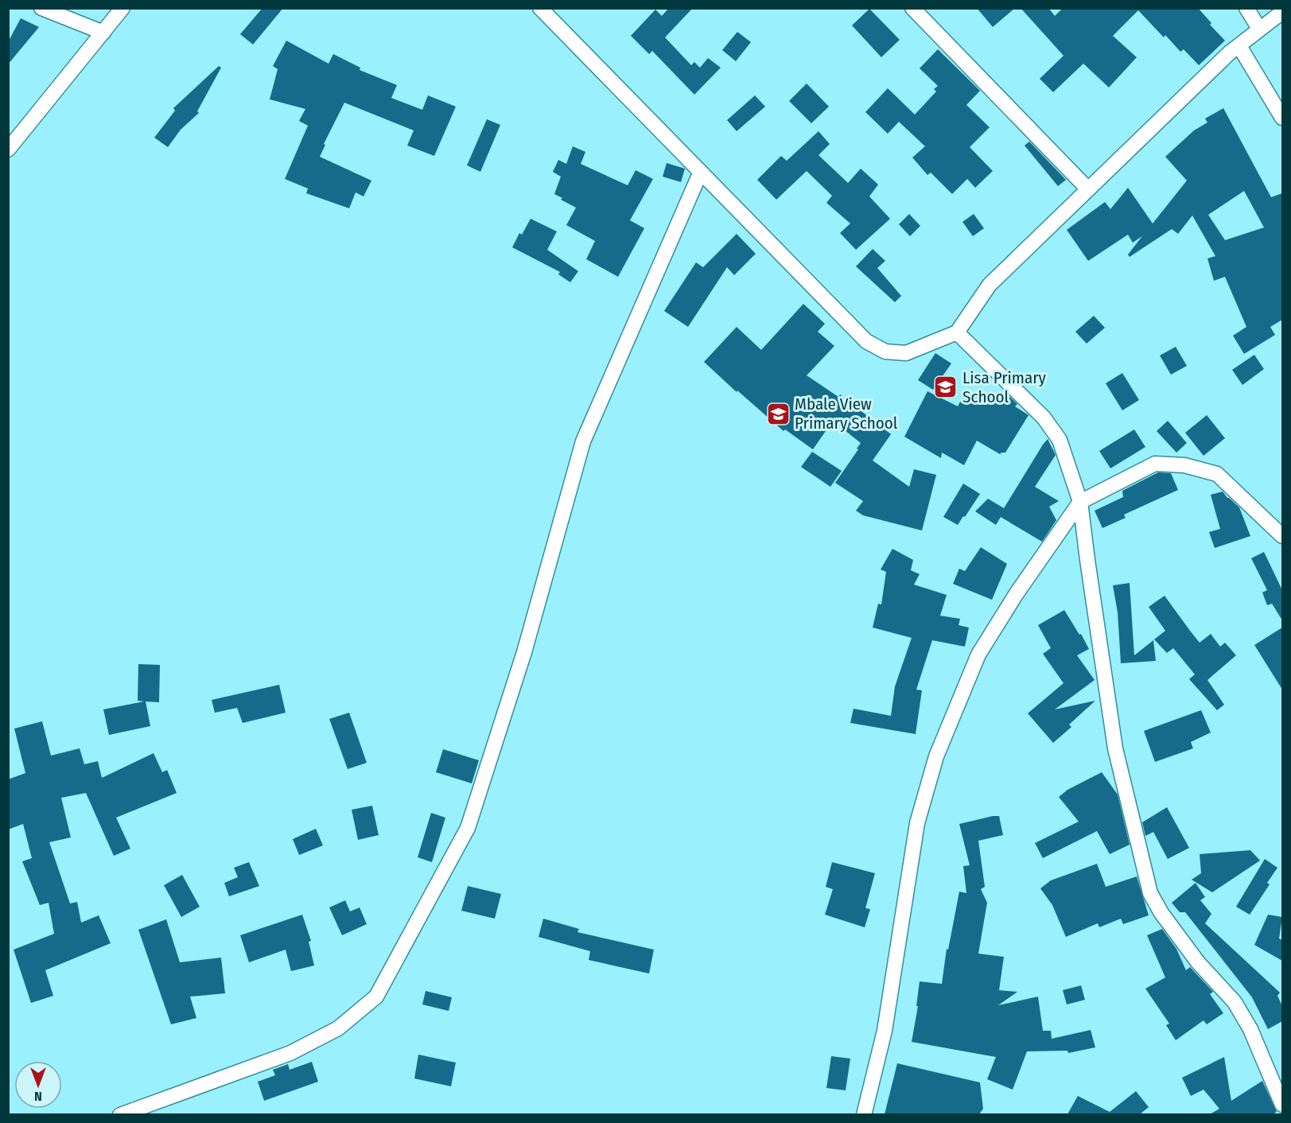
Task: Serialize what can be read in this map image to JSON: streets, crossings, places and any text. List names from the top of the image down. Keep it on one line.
{"places":{"school or university":["Lisa Primary School","Mbale View Primary School"]},"north":"bottom"}
